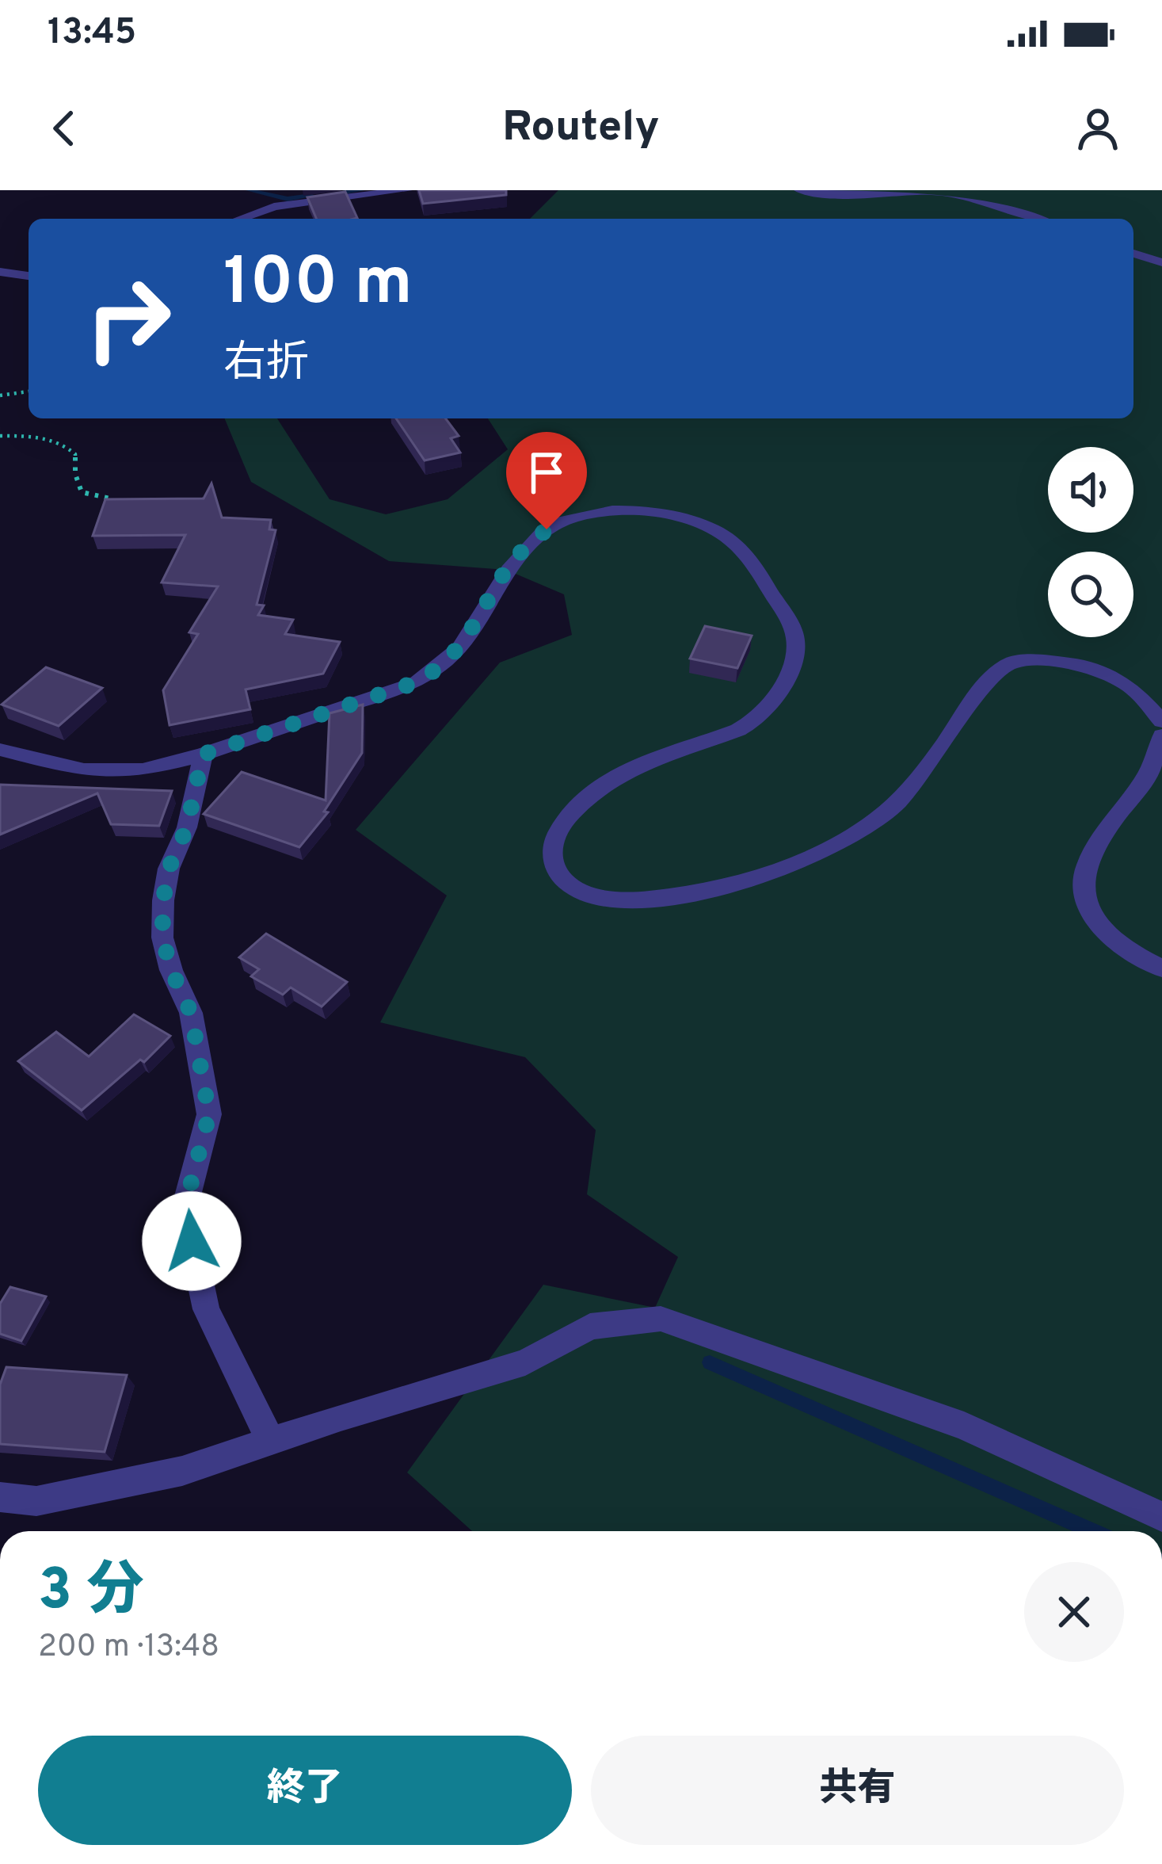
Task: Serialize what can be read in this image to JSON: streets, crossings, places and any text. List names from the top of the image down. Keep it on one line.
{"page":{"status":"13:45","header":"Routely","turn":["100 m","右折"],"heading":["3 分","200 m · 13:48"],"buttons":["終了","共有"]}}
